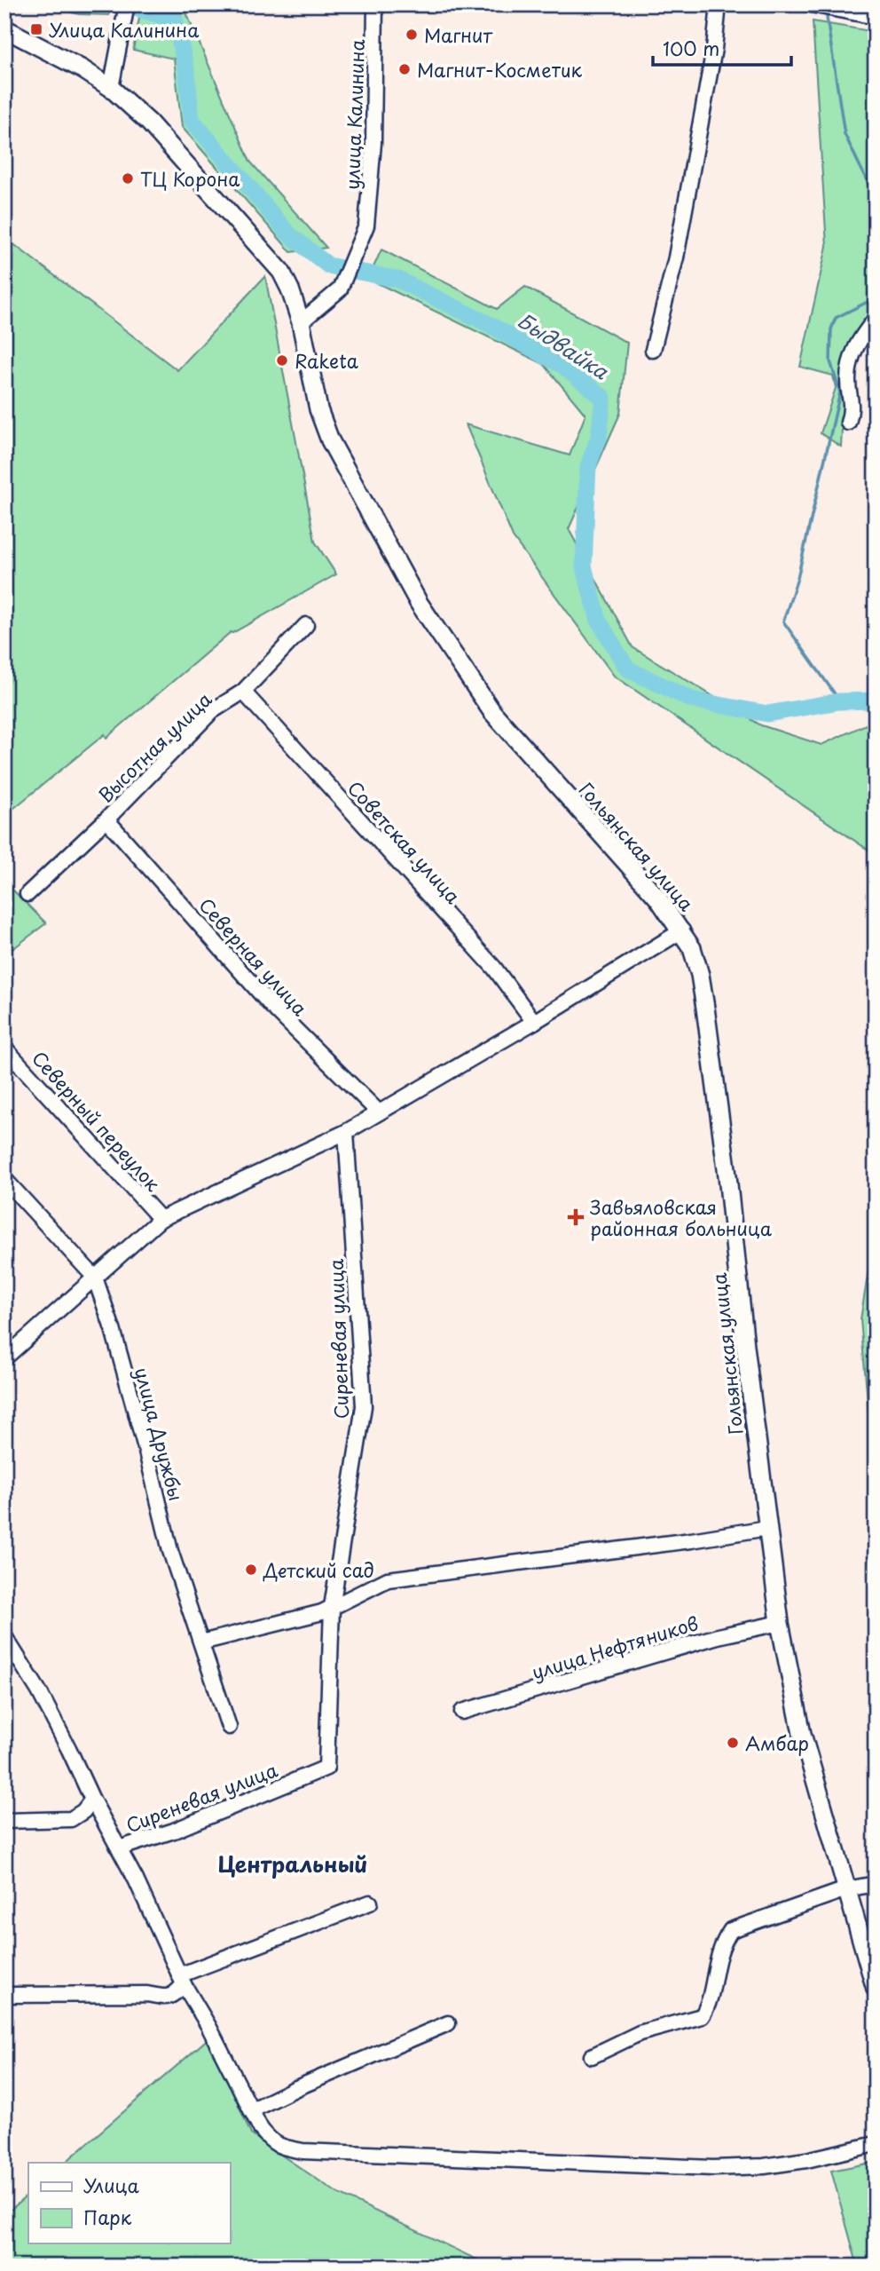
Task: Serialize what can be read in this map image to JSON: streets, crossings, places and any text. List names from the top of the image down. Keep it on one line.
{"streets":{"main road":["Гольянская улица"],"street":["улица Калинина","Высотная улица","Советская улица","Северная улица","Северный переулок","Сиреневая улица","улица Дружбы","улица Нефтяников"]},"crossings":[["улица Калинина","Гольянская улица"],["Высотная улица","Советская улица"],["Высотная улица","Северная улица"],["Гольянская улица","улица Нефтяников"]],"districts":["Центральный"],"water":["Быдвайка"],"places":{"transit":["Улица Калинина"],"other":["Магнит","Магнит-Косметик","ТЦ Корона","Raketa","Детский сад","Амбар"],"health":["Завьяловская районная больница"]},"legend":["Улица","Парк"],"scale_bar":"100 m"}
